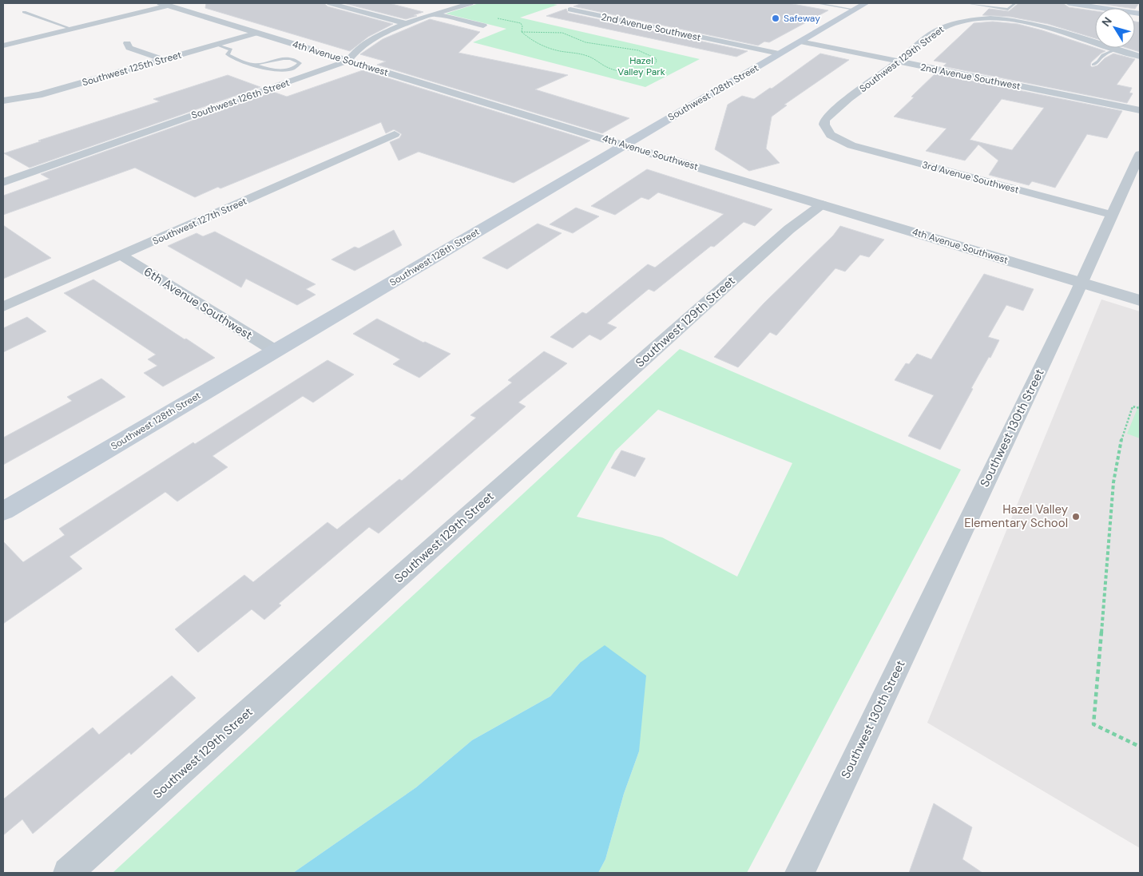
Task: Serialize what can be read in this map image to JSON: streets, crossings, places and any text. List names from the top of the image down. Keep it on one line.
{"streets":{"main road":["Southwest 128th Street"],"street":["2nd Avenue Southwest","4th Avenue Southwest","Southwest 129th Street","Southwest 125th Street","Southwest 126th Street","3rd Avenue Southwest","Southwest 127th Street","6th Avenue Southwest","Southwest 130th Street"]},"crossings":[["2nd Avenue Southwest","Southwest 129th Street"],["2nd Avenue Southwest","Southwest 128th Street"],["4th Avenue Southwest","Southwest 129th Street"],["4th Avenue Southwest","Southwest 125th Street"],["4th Avenue Southwest","Southwest 128th Street"],["4th Avenue Southwest","Southwest 126th Street"],["4th Avenue Southwest","Southwest 130th Street"],["Southwest 129th Street","3rd Avenue Southwest"],["Southwest 128th Street","6th Avenue Southwest"],["3rd Avenue Southwest","Southwest 130th Street"],["Southwest 127th Street","6th Avenue Southwest"]],"parks":["Hazel Valley Park"],"places":["Safeway","Hazel Valley Elementary School"],"north":"top left"}
